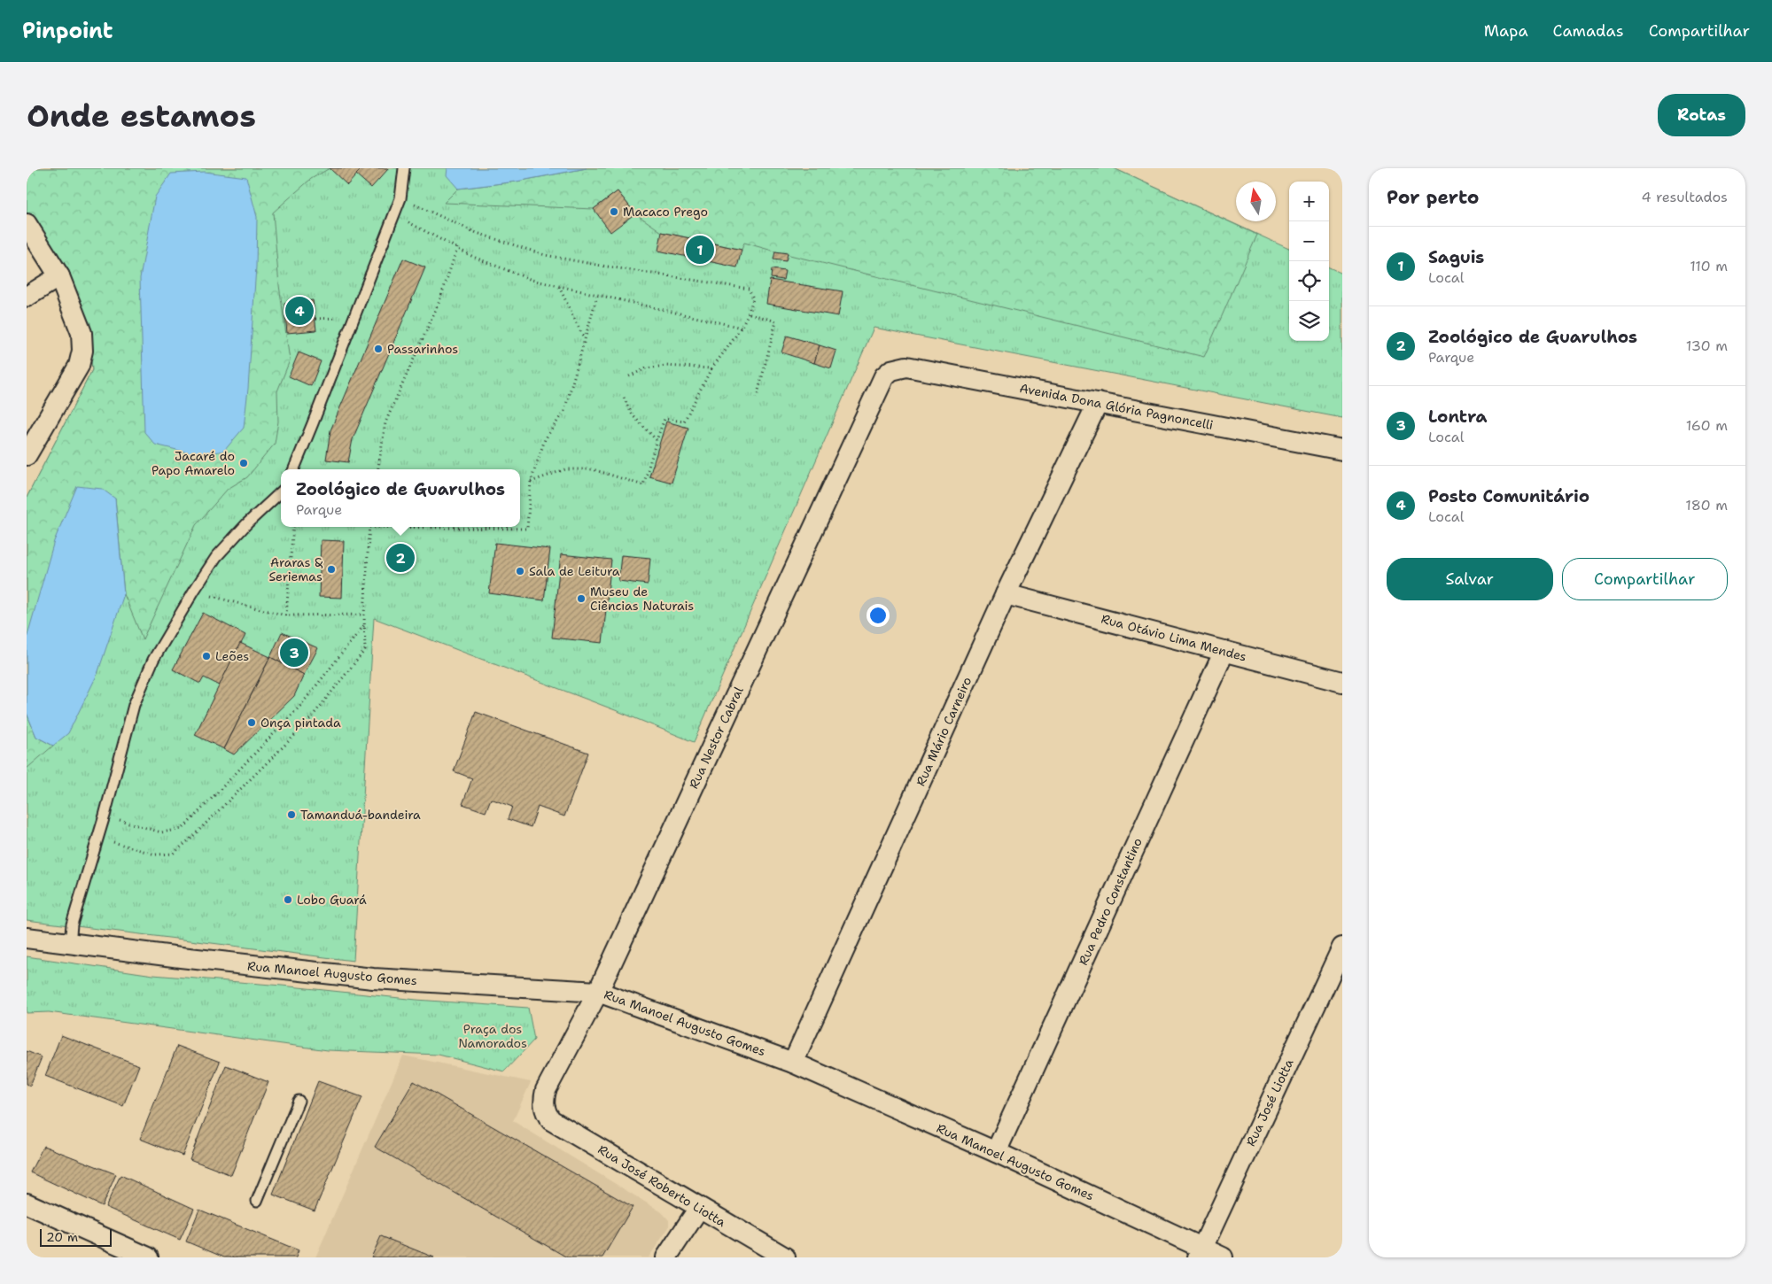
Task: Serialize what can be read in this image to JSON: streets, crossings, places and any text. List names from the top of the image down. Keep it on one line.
{"streets":{"street":["Avenida Dona Glória Pagnoncelli","Rua Otávio Lima Mendes","Rua Mário Carneiro","Rua Nestor Cabral","Rua Pedro Constantino","Rua Manoel Augusto Gomes","Rua José Liotta","Rua José Roberto Liotta"]},"crossings":[["Avenida Dona Glória Pagnoncelli","Rua Mário Carneiro"],["Avenida Dona Glória Pagnoncelli","Rua Nestor Cabral"],["Rua Otávio Lima Mendes","Rua Mário Carneiro"],["Rua Otávio Lima Mendes","Rua Pedro Constantino"],["Rua Mário Carneiro","Rua Manoel Augusto Gomes"],["Rua Nestor Cabral","Rua Manoel Augusto Gomes"],["Rua Nestor Cabral","Rua José Roberto Liotta"],["Rua Pedro Constantino","Rua Manoel Augusto Gomes"],["Rua Manoel Augusto Gomes","Rua José Liotta"]],"parks":["Praça dos Namorados"],"places":["Macaco Prego","Passarinhos","Jacaré do Papo Amarelo","Araras & Seriemas","Sala de Leitura","Museu de Ciências Naturais","Leões","Onça pintada","Tamanduá-bandeira","Lobo Guará"],"scale_bar":"20 m","north":"top","page":{"header":"Pinpoint","nav":["Mapa","Camadas","Compartilhar"],"buttons":["Rotas",["Salvar","Compartilhar"]],"title":"Onde estamos","heading":["Por perto","4 resultados"],"map_buttons":["+","−"],"list":[{"mark":"1","name":"Saguis","note":"Local","value":"110 m"},{"mark":"2","name":"Zoológico de Guarulhos","note":"Parque","value":"130 m"},{"mark":"3","name":"Lontra","note":"Local","value":"160 m"},{"mark":"4","name":"Posto Comunitário","note":"Local","value":"180 m"}],"pins":["1","4","2","3"],"popup":["Zoológico de Guarulhos","Parque"],"scale":"20 m"}}
